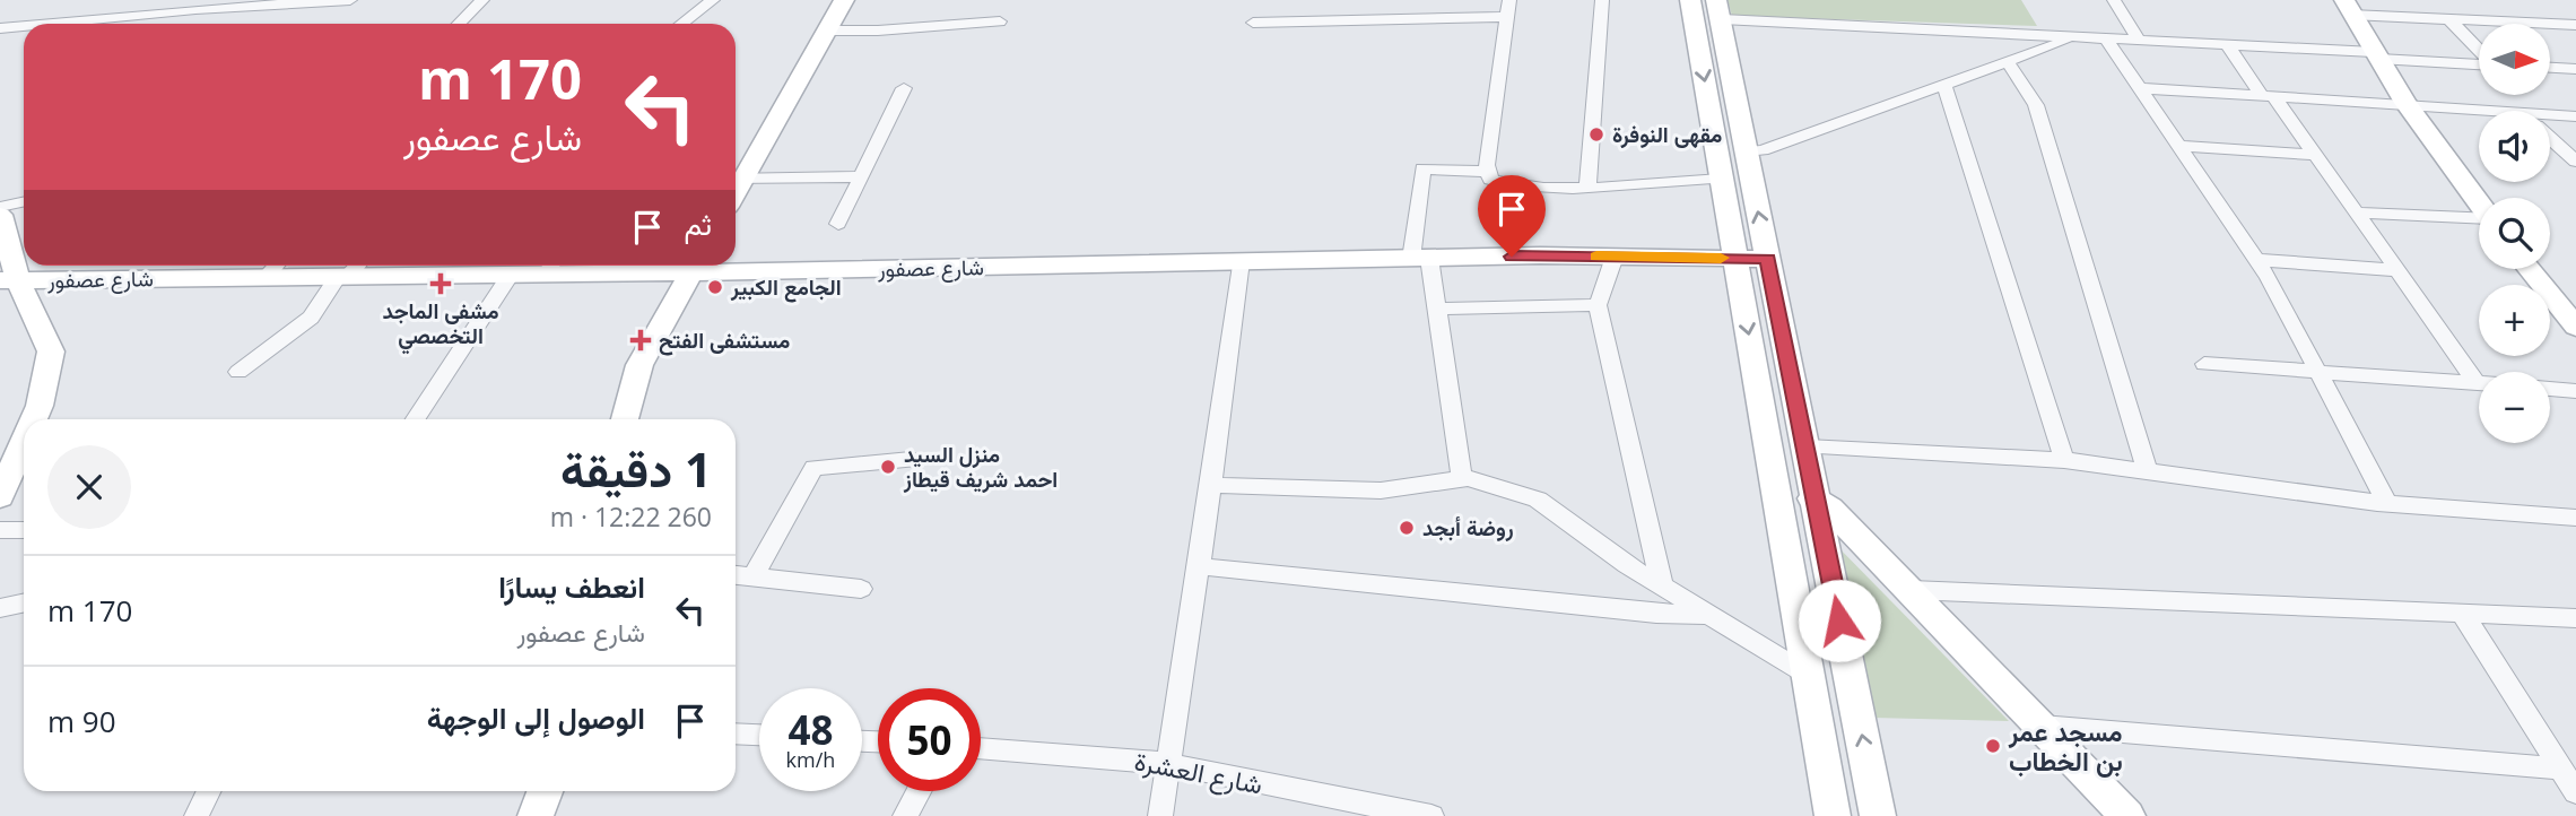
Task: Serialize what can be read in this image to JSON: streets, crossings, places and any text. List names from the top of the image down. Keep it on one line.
{"streets":{"main road":["شارع عصفور"],"street":["شارع العشرة"]},"places":{"other":["مقهى النوفرة","الجامع الكبير","منزل السيد احمد شريف قيطاز","روضة أبجد","مسجد عمر بن الخطاب"],"health":["مشفى الماجد التخصصي","مستشفى الفتح"]},"north":"right","page":{"map_buttons":["+","−"],"turn":["170 m","شارع عصفور"],"then":"ثم","heading":["1 دقيقة","260 m · 12:22"],"list":[{"name":"انعطف يسارًا","note":"شارع عصفور","value":"170 m"},{"name":"الوصول إلى الوجهة","value":"90 m"}],"speed":"48 km/h","limit":"50"}}
